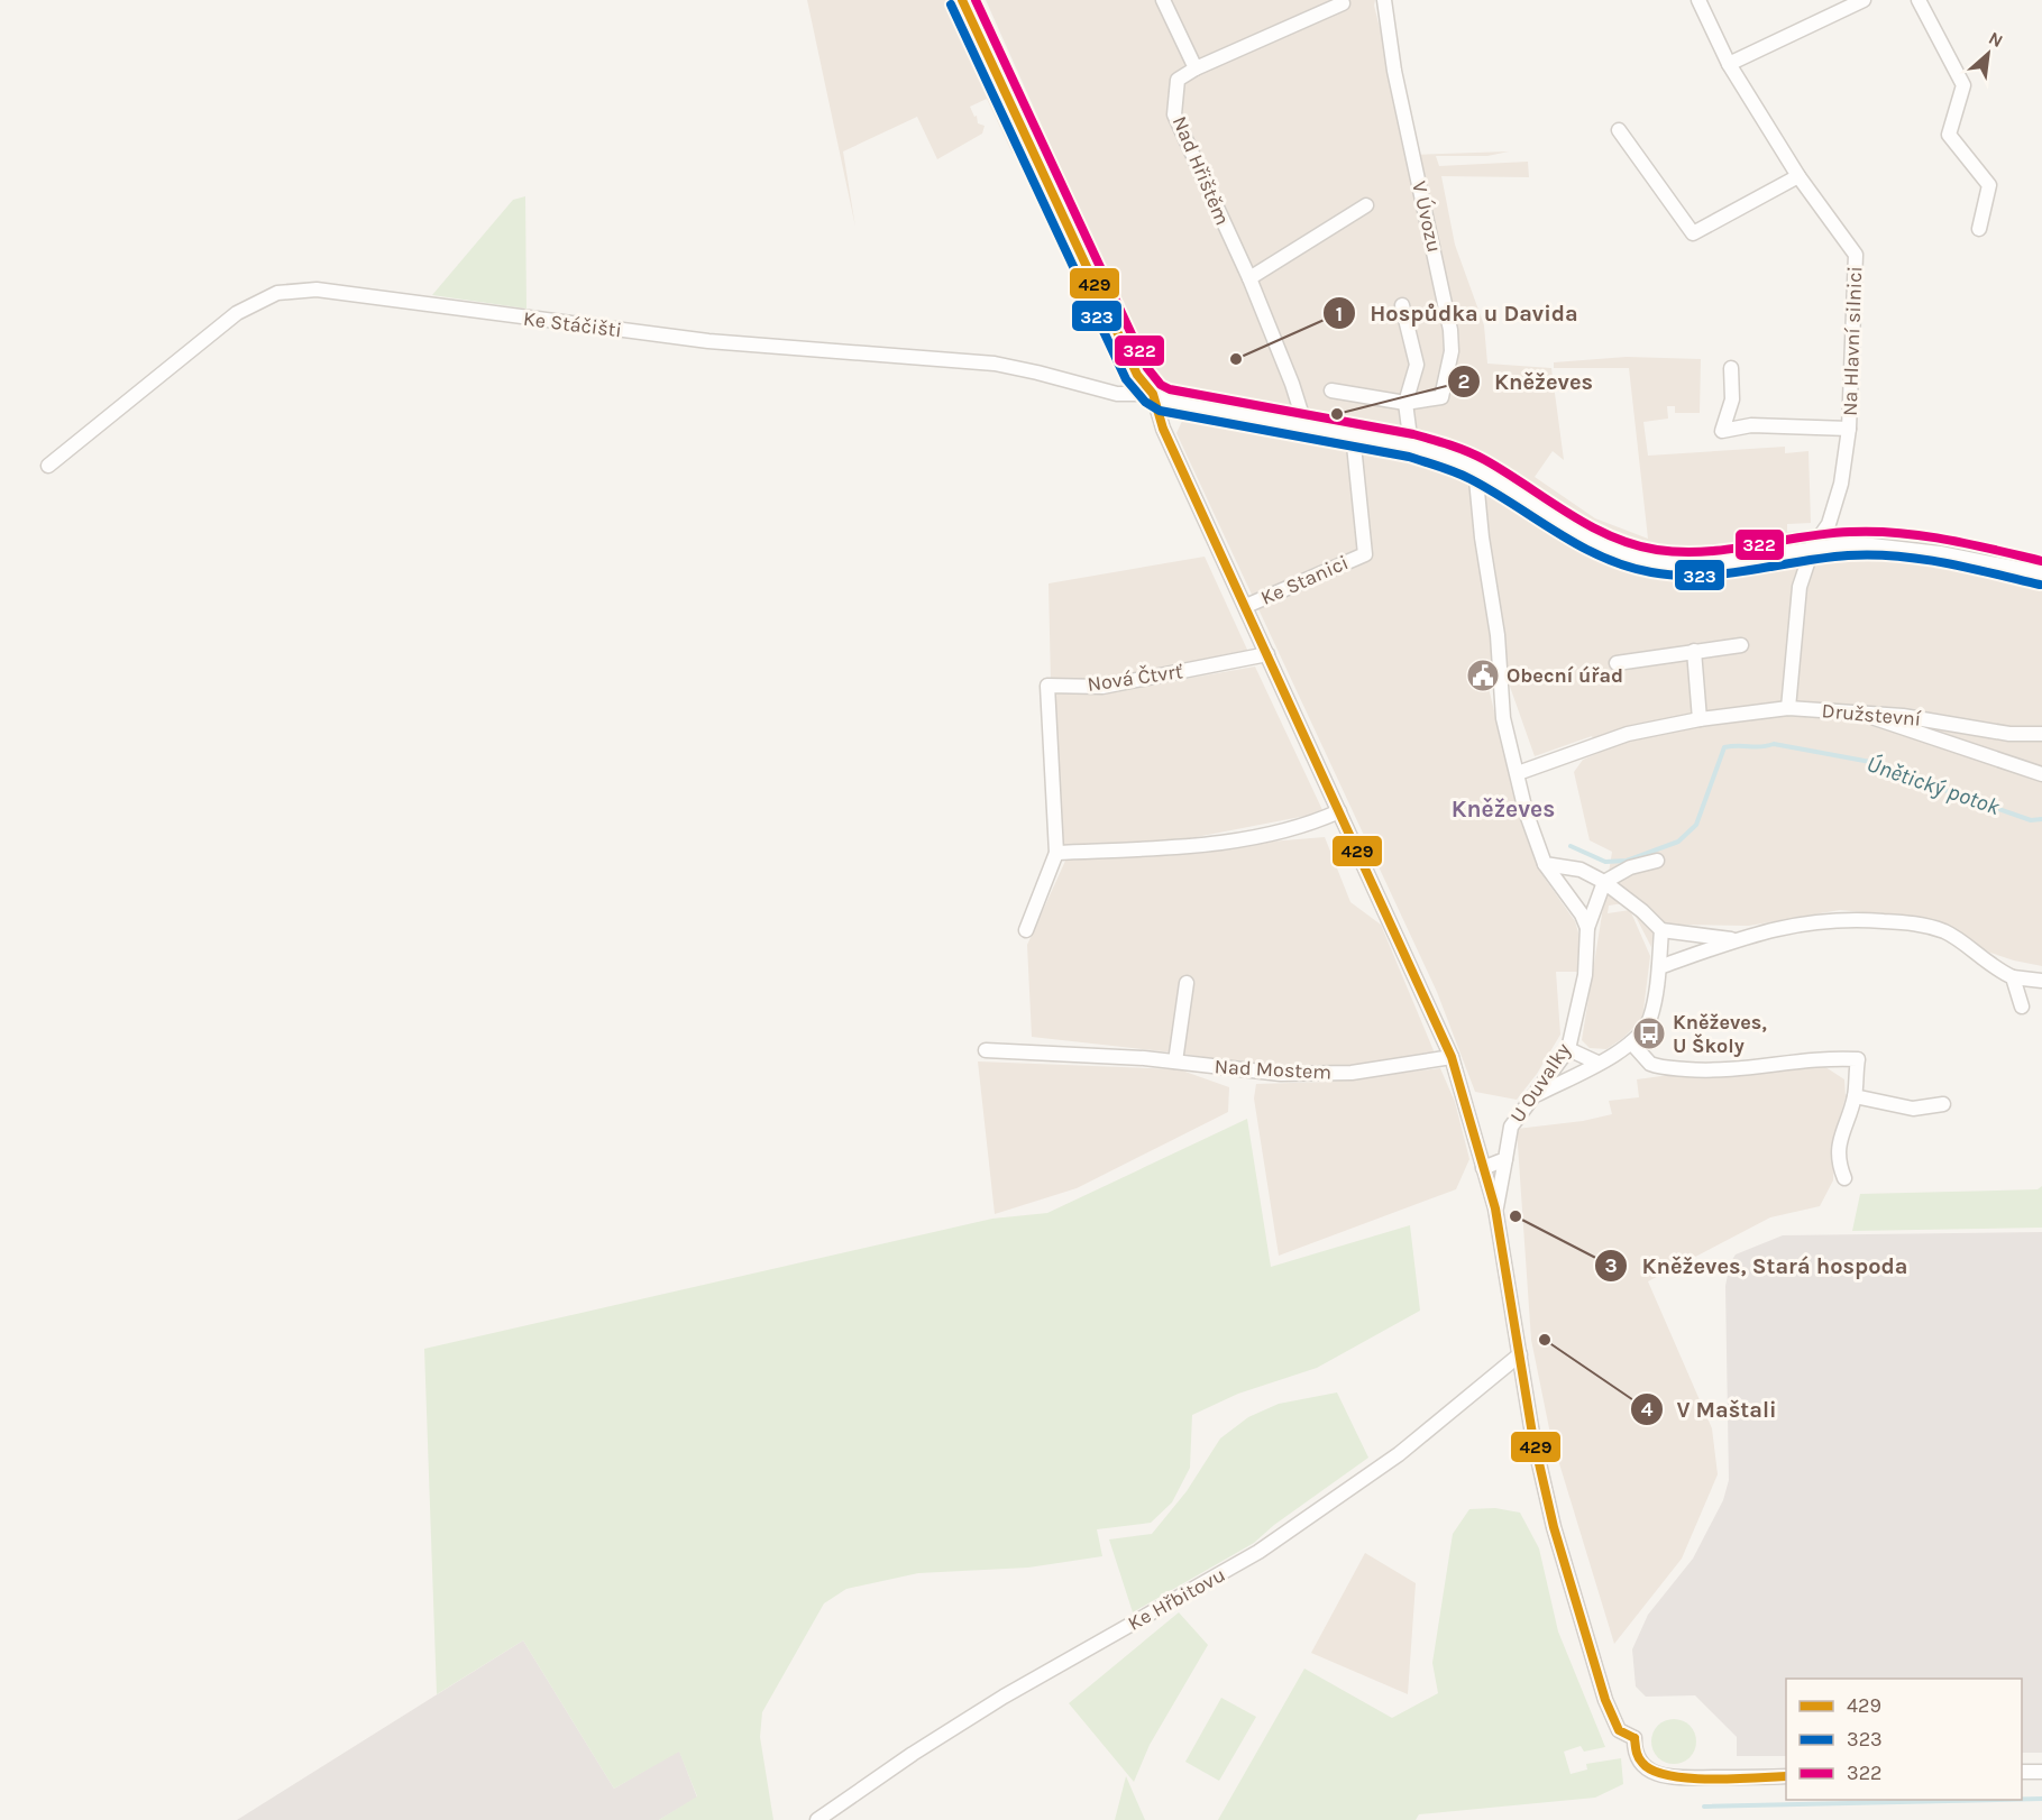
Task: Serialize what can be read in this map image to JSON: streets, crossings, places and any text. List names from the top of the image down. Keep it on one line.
{"streets":{"street":["Nad Hřištěm","V Úvozu","Ke Stáčišti","Na Hlavní silnici","Ke Stanici","Nová Čtvrť","Družstevní","Nad Mostem","U Ouvalky","Ke Hřbitovu"]},"crossings":[["Na Hlavní silnici","Družstevní"]],"districts":["Kněževes"],"water":["Únětický potok"],"places":{"other":["Hospůdka u Davida","Kněževes","Kněževes, Stará hospoda","V Maštali"],"public building":["Obecní úřad"],"bus stop":["Kněževes, U Školy"]},"lines":["transit line 429","transit line 322","transit line 323"],"legend":["429","323","322"],"north":"top right"}
